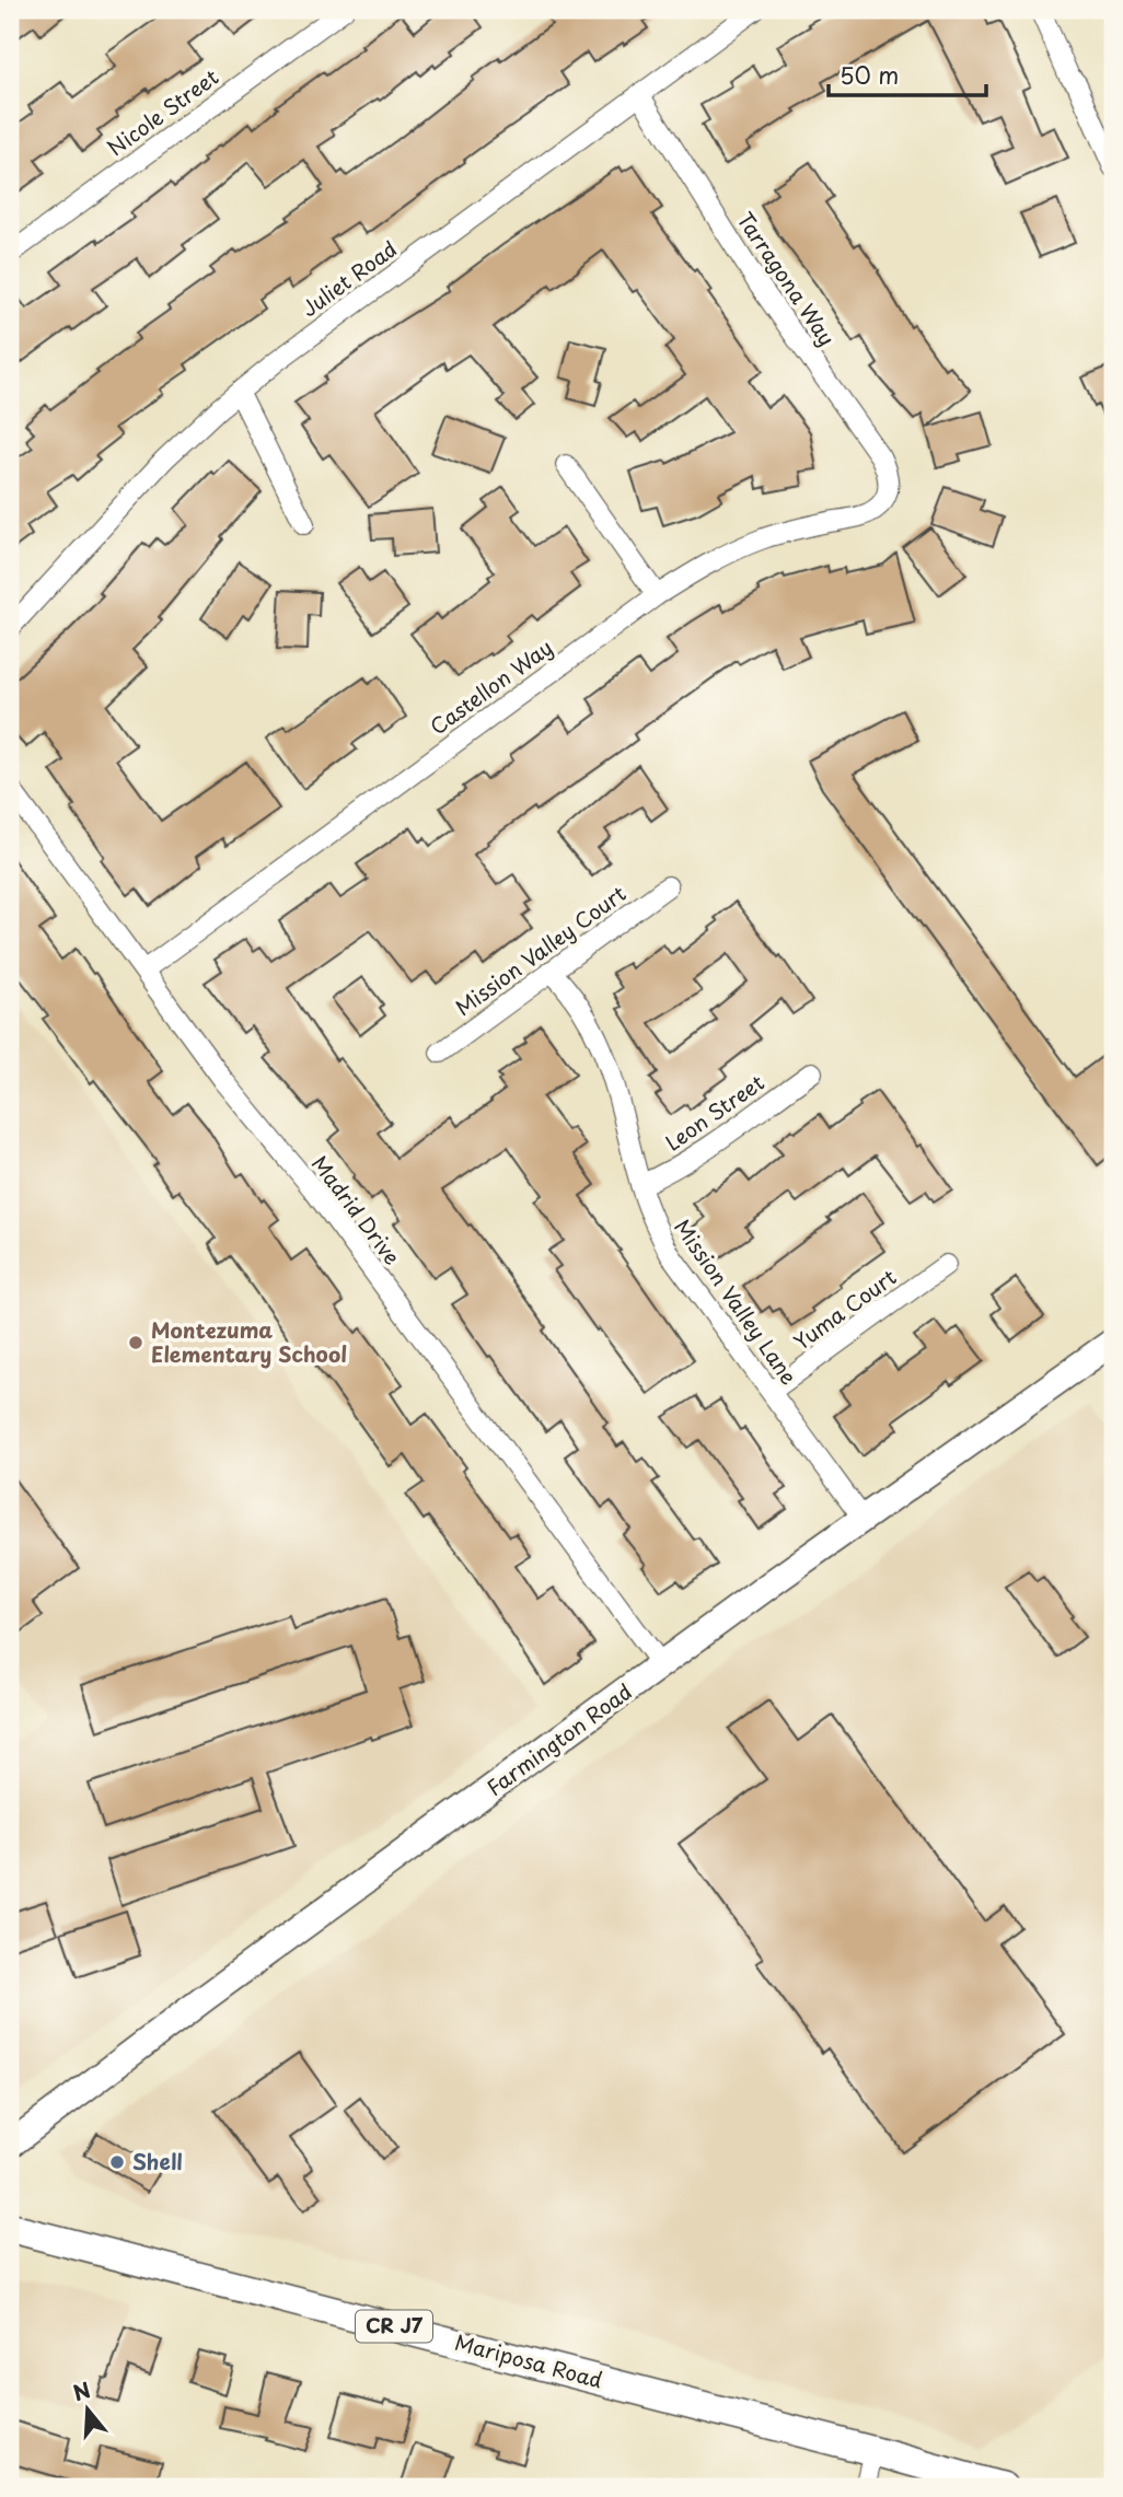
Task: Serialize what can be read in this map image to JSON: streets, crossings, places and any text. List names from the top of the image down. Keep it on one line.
{"streets":{"main road":["Farmington Road","CR J7","Mariposa Road"],"street":["Nicole Street","Juliet Road","Tarragona Way","Castellon Way","Mission Valley Court","Leon Street","Madrid Drive","Mission Valley Lane","Yuma Court"]},"crossings":[["Juliet Road","Tarragona Way"],["Tarragona Way","Castellon Way"],["Castellon Way","Madrid Drive"],["Mission Valley Court","Mission Valley Lane"],["Leon Street","Mission Valley Lane"],["Madrid Drive","Farmington Road"],["Mission Valley Lane","Yuma Court"],["Mission Valley Lane","Farmington Road"]],"places":["Montezuma Elementary School","Shell"],"scale_bar":"50 m","north":"top"}
